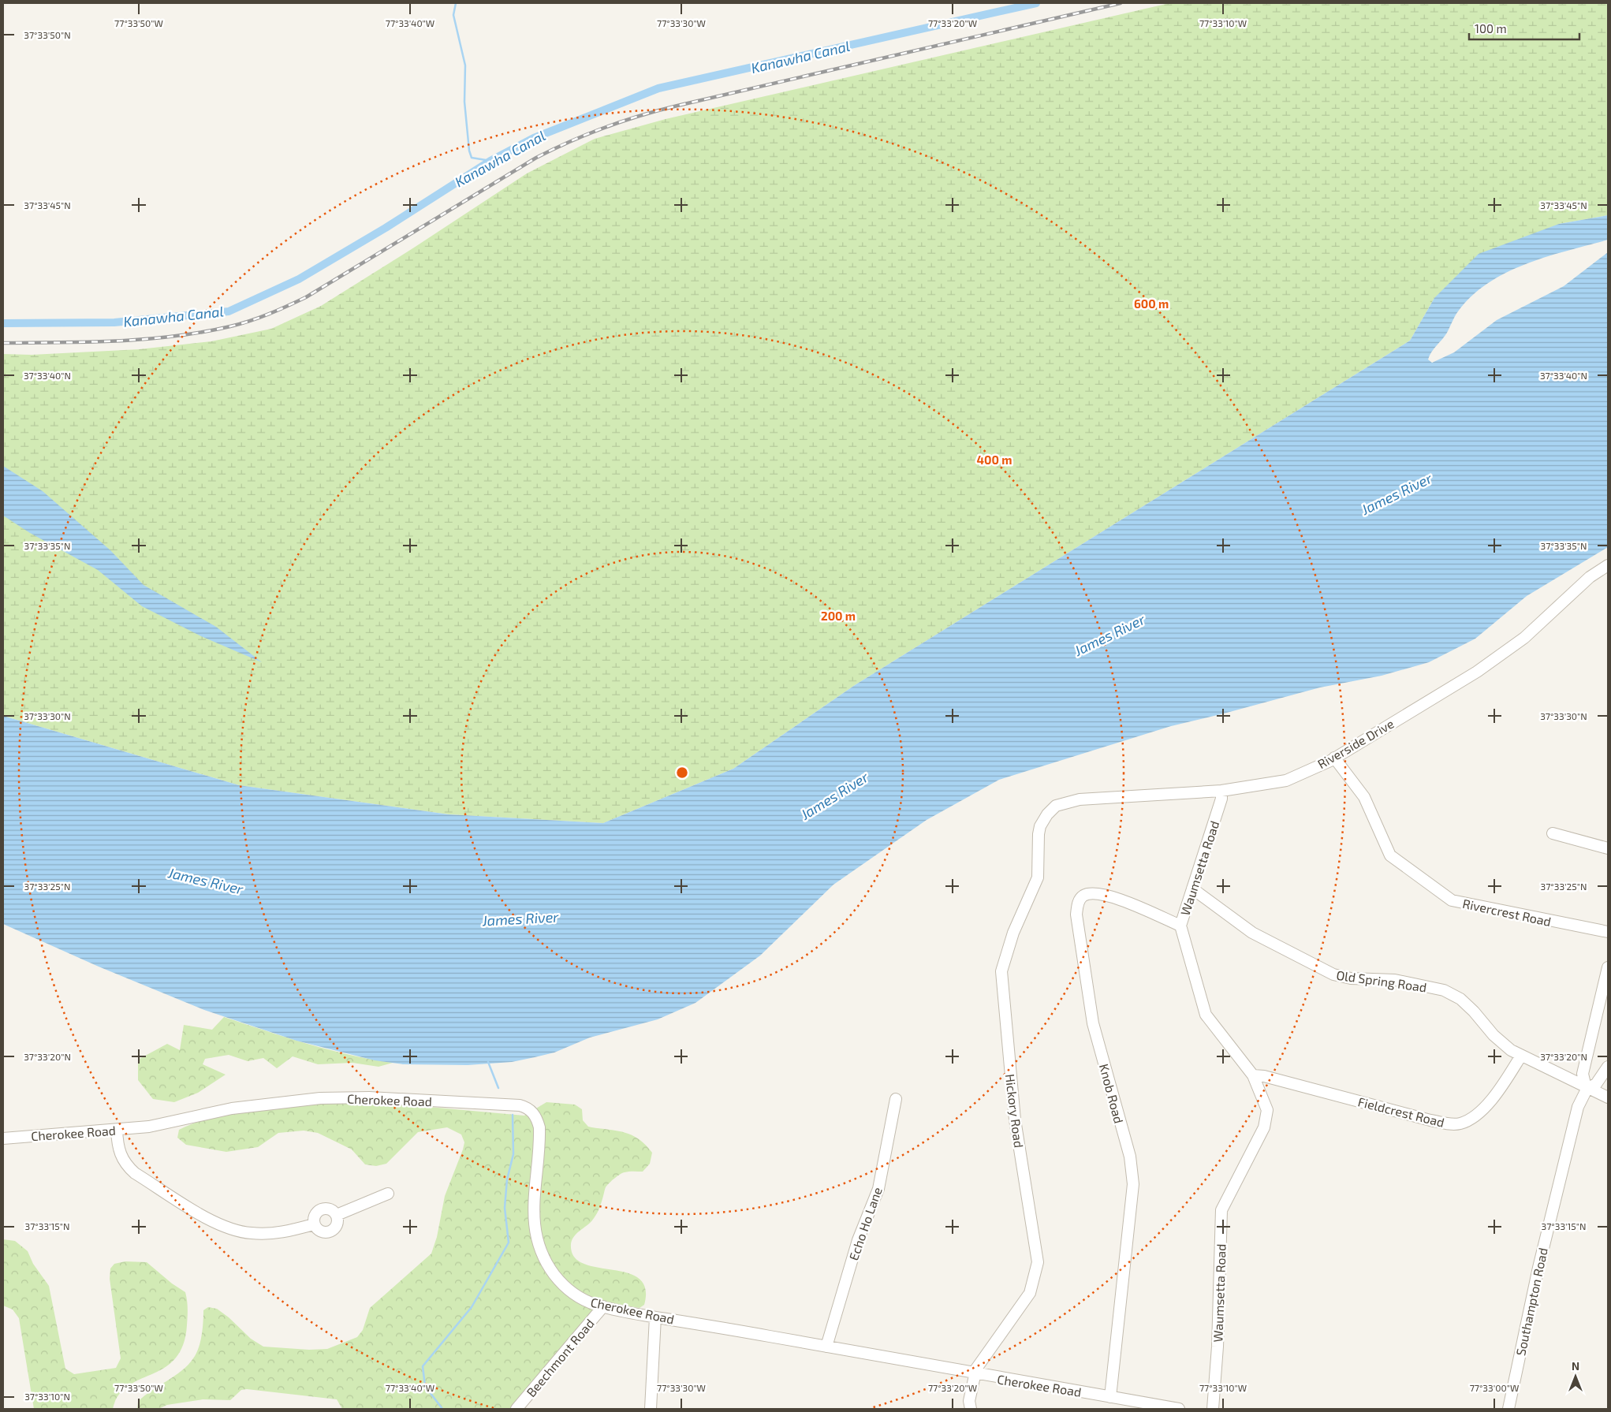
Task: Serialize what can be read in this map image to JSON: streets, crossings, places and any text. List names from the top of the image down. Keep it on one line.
{"streets":{"street":["Riverside Drive","Waumsetta Road","Rivercrest Road","Old Spring Road","Knob Road","Cherokee Road","Hickory Road","Fieldcrest Road","Echo Ho Lane","Southampton Road","Beechmont Road"]},"crossings":[["Riverside Drive","Waumsetta Road"],["Riverside Drive","Rivercrest Road"],["Riverside Drive","Hickory Road"],["Waumsetta Road","Old Spring Road"],["Waumsetta Road","Knob Road"],["Waumsetta Road","Fieldcrest Road"],["Old Spring Road","Fieldcrest Road"],["Old Spring Road","Southampton Road"],["Knob Road","Cherokee Road"],["Cherokee Road","Hickory Road"],["Cherokee Road","Echo Ho Lane"],["Cherokee Road","Beechmont Road"]],"water":["Kanawha Canal","James River"],"scale_bar":"100 m","north":"top","coordinates":["77°33'50\"W","77°33'40\"W","77°33'30\"W","77°33'20\"W","77°33'10\"W","37°33'50\"N","37°33'45\"N","37°33'40\"N","37°33'35\"N","37°33'30\"N","37°33'25\"N","37°33'20\"N","37°33'15\"N","77°33'00\"W","37°33'10\"N"],"rings":["600 m","400 m","200 m"]}
